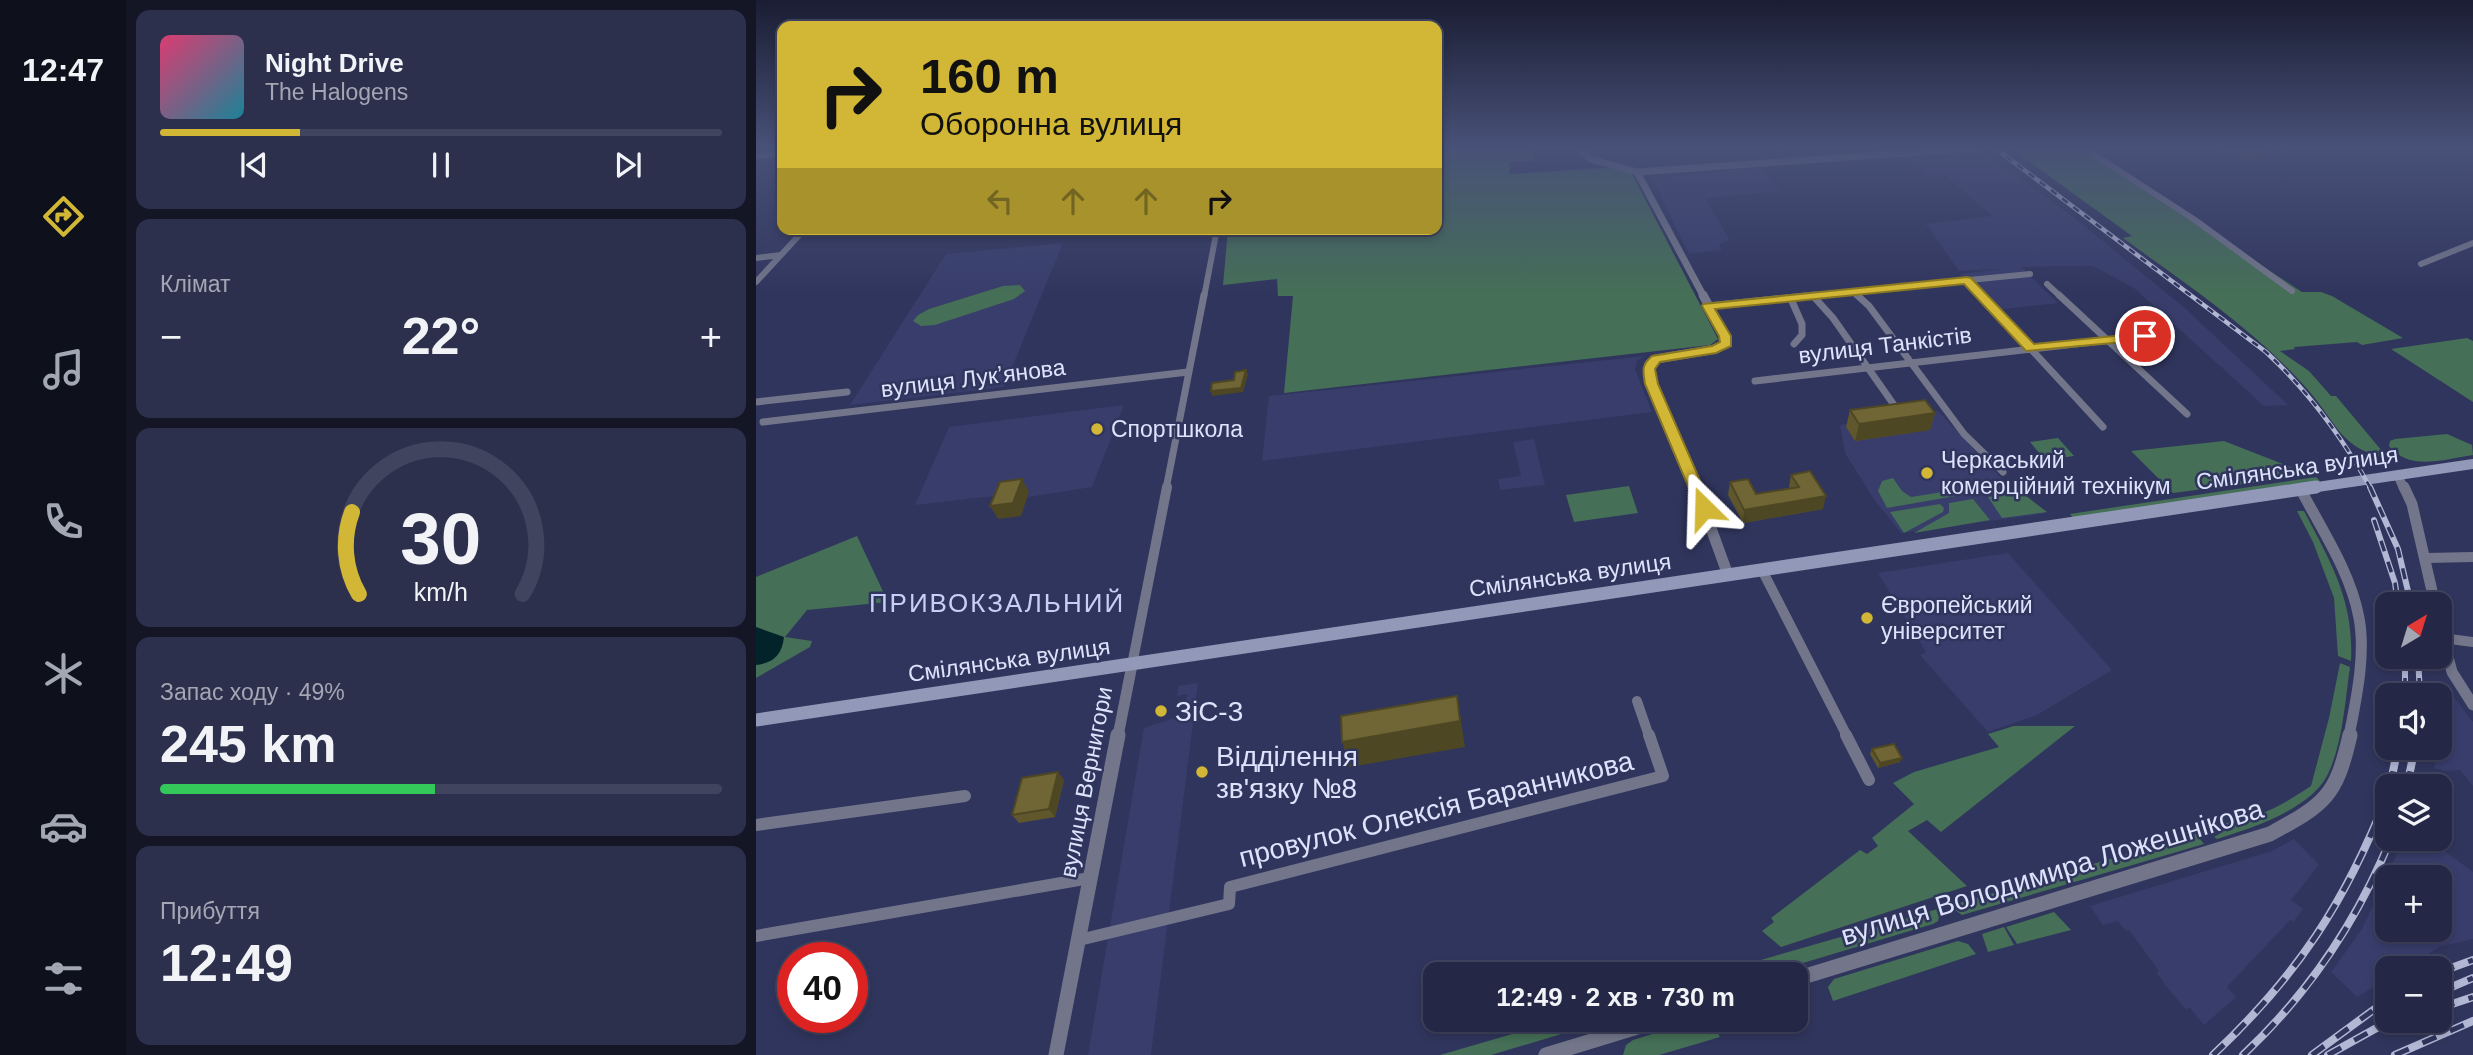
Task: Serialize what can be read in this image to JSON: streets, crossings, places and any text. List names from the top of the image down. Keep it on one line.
{"streets":{"main road":["Смілянська вулиця"],"street":["вулиця Танкістів","вулиця Лукʼянова","вулиця Вернигори","провулок Олексія Баранникова","вулиця Володимира Ложешнікова"]},"crossings":[["вулиця Лукʼянова","вулиця Вернигори"],["Смілянська вулиця","вулиця Вернигори"],["Смілянська вулиця","вулиця Володимира Ложешнікова"],["вулиця Вернигори","провулок Олексія Баранникова"]],"districts":["ПРИВОКЗАЛЬНИЙ"],"places":["Спортшкола","Черкаський комерційний технікум","Європейський університет","ЗіС-3","Відділення зв'язку №8"],"north":"top right","page":{"tabs":"12:47","turn":["160 m","Оборонна вулиця"],"song":["Night Drive","The Halogens"],"tile":["Клімат",["Запас ходу · 49%","245 km"],["Прибуття","12:49"]],"heat":["−","22°","+"],"map_buttons":["+","−"],"limit":"40","trip":"12:49 · 2 хв · 730 m","gauge":["30","km/h"]}}
